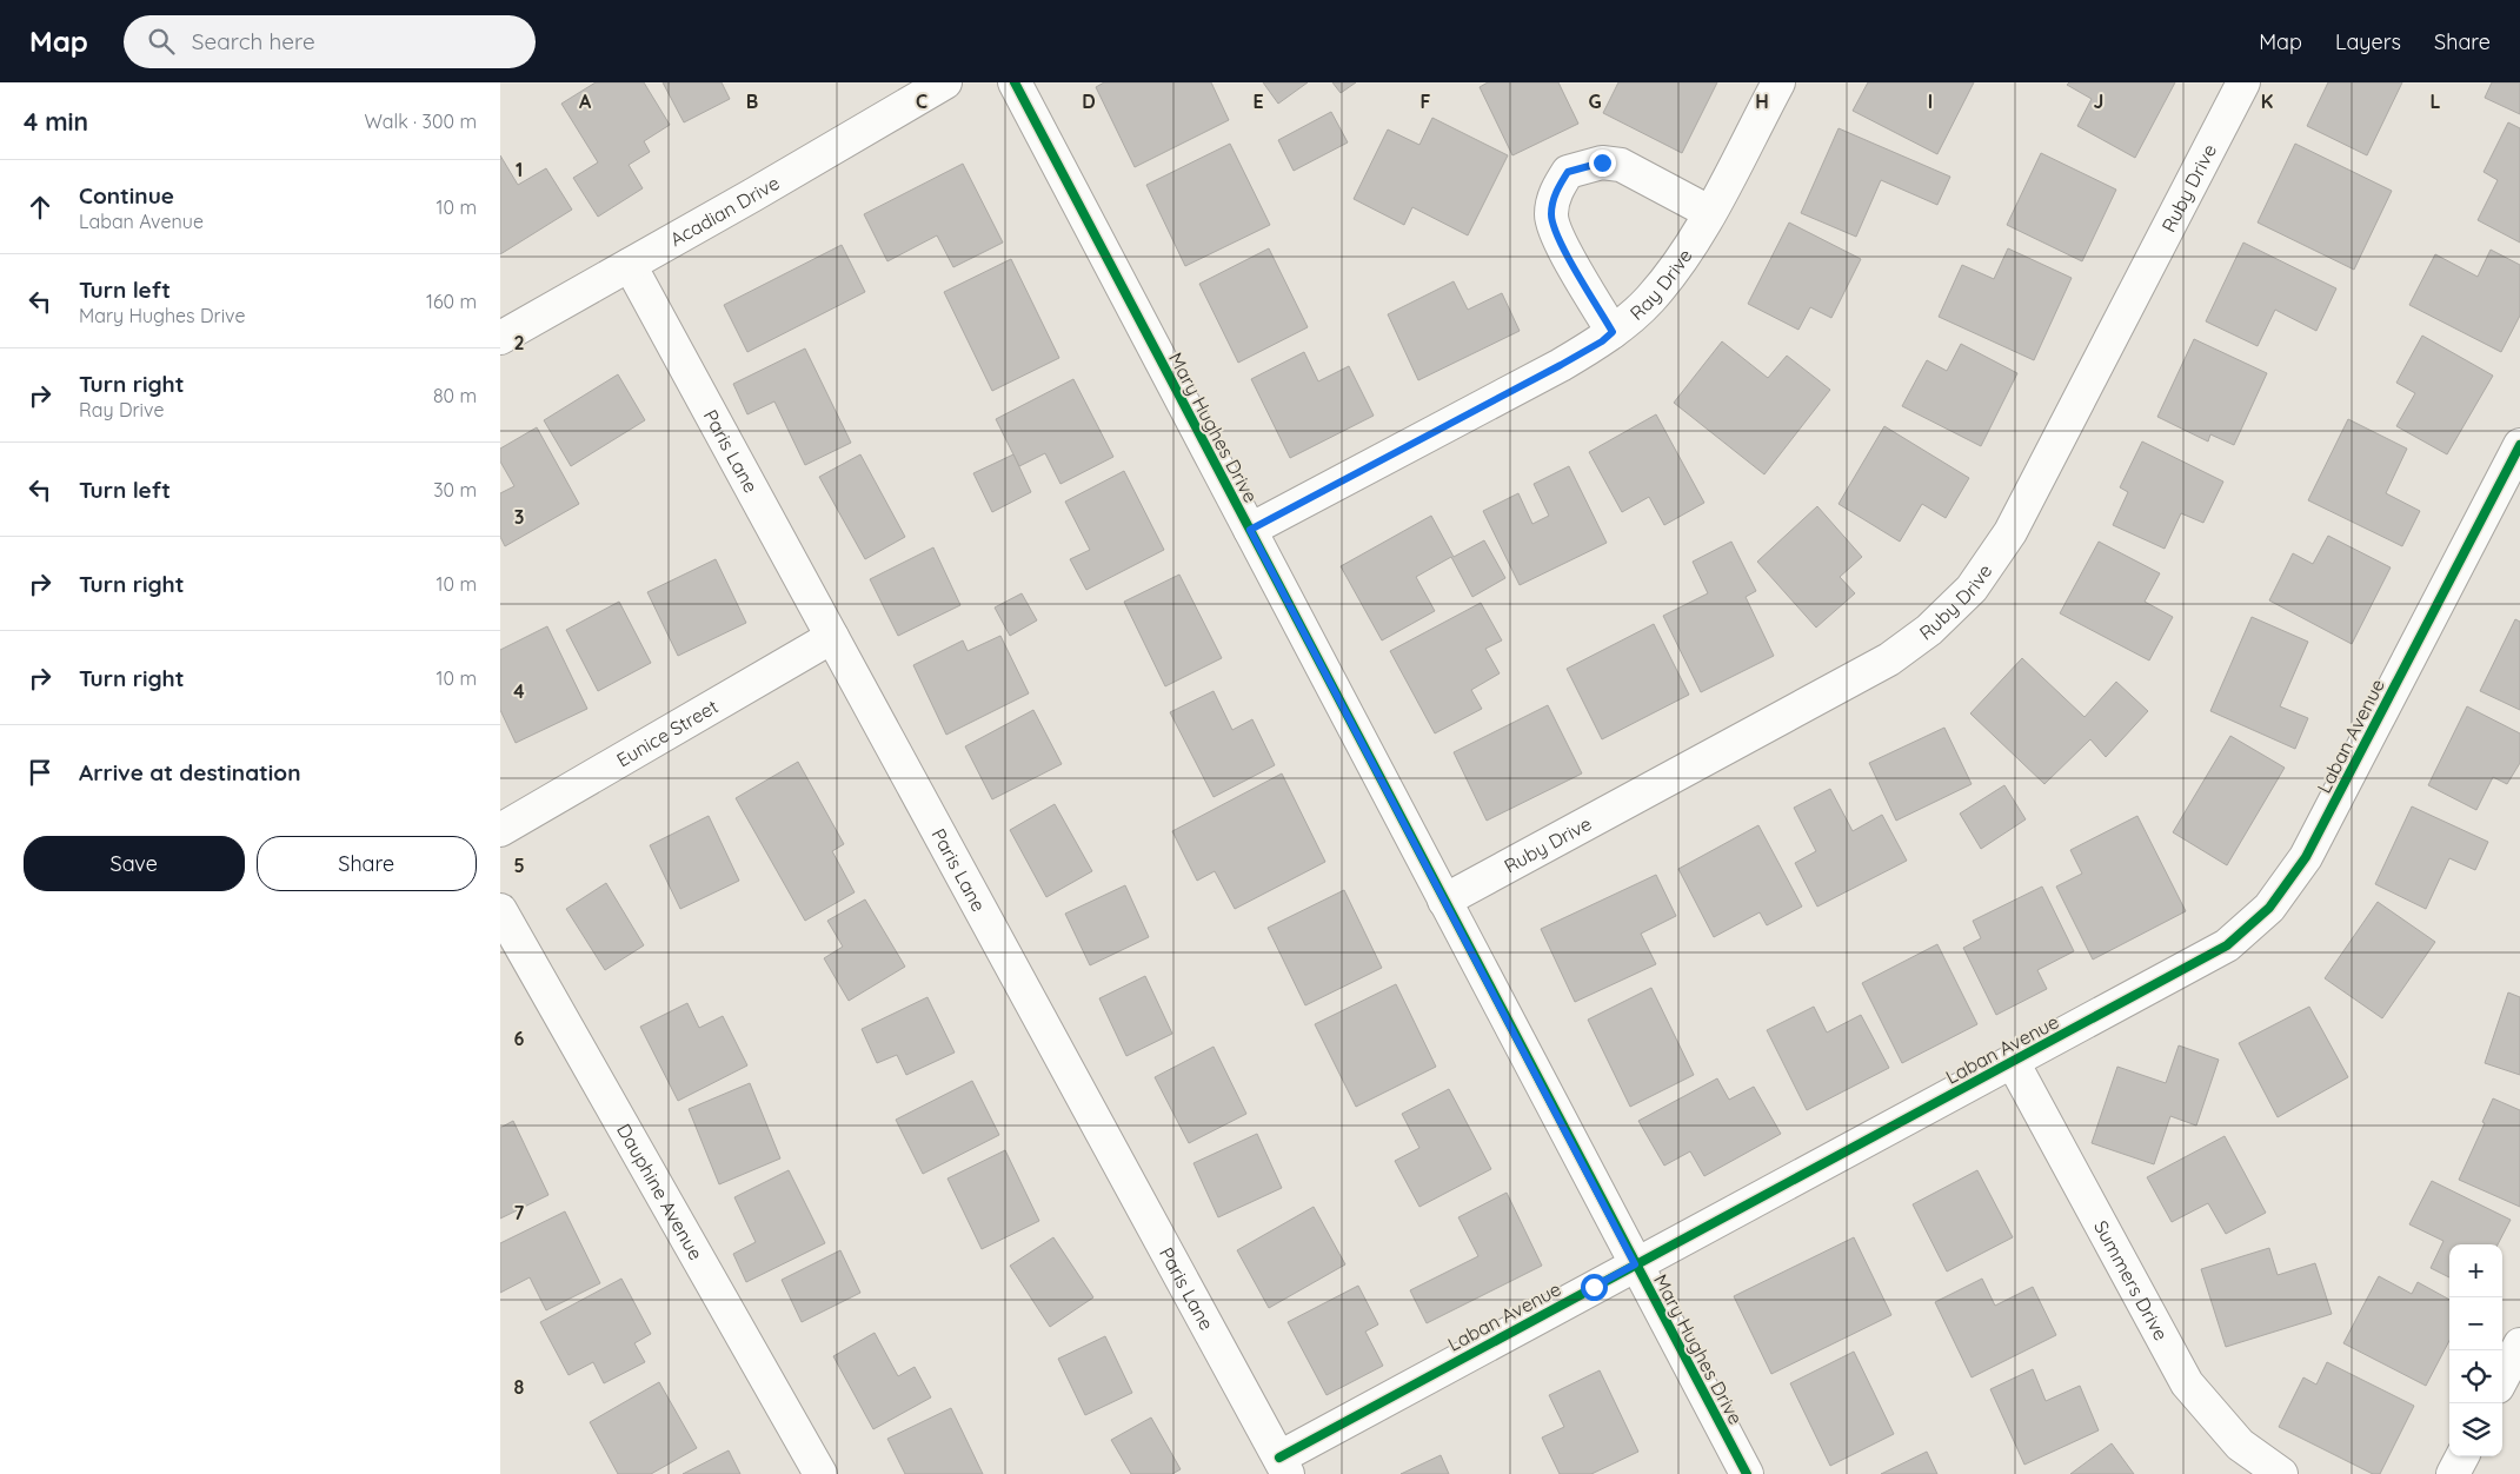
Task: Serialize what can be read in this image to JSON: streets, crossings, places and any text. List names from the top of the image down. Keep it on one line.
{"streets":{"street":["Ruby Drive","Acadian Drive","Ray Drive","Mary Hughes Drive","Paris Lane","Eunice Street","Laban Avenue","Dauphine Avenue","Summers Drive"]},"crossings":[["Ruby Drive","Mary Hughes Drive"],["Acadian Drive","Paris Lane"],["Ray Drive","Mary Hughes Drive"],["Mary Hughes Drive","Laban Avenue"],["Paris Lane","Eunice Street"],["Paris Lane","Laban Avenue"],["Laban Avenue","Summers Drive"]],"page":{"header":"Map","search":"Search here","nav":["Map","Layers","Share"],"heading":["4 min","Walk · 300 m"],"list":[["Continue","Laban Avenue","10 m"],["Turn left","Mary Hughes Drive","160 m"],["Turn right","Ray Drive","80 m"],["Turn left","30 m"],["Turn right","10 m"],["Turn right","10 m"],"Arrive at destination"],"buttons":["Save","Share"],"map_buttons":["+","−"]},"grid":{"columns":["A","B","C","D","E","F","G","H","I","J","K","L"],"rows":["1","2","3","4","5","6","7","8"]}}
